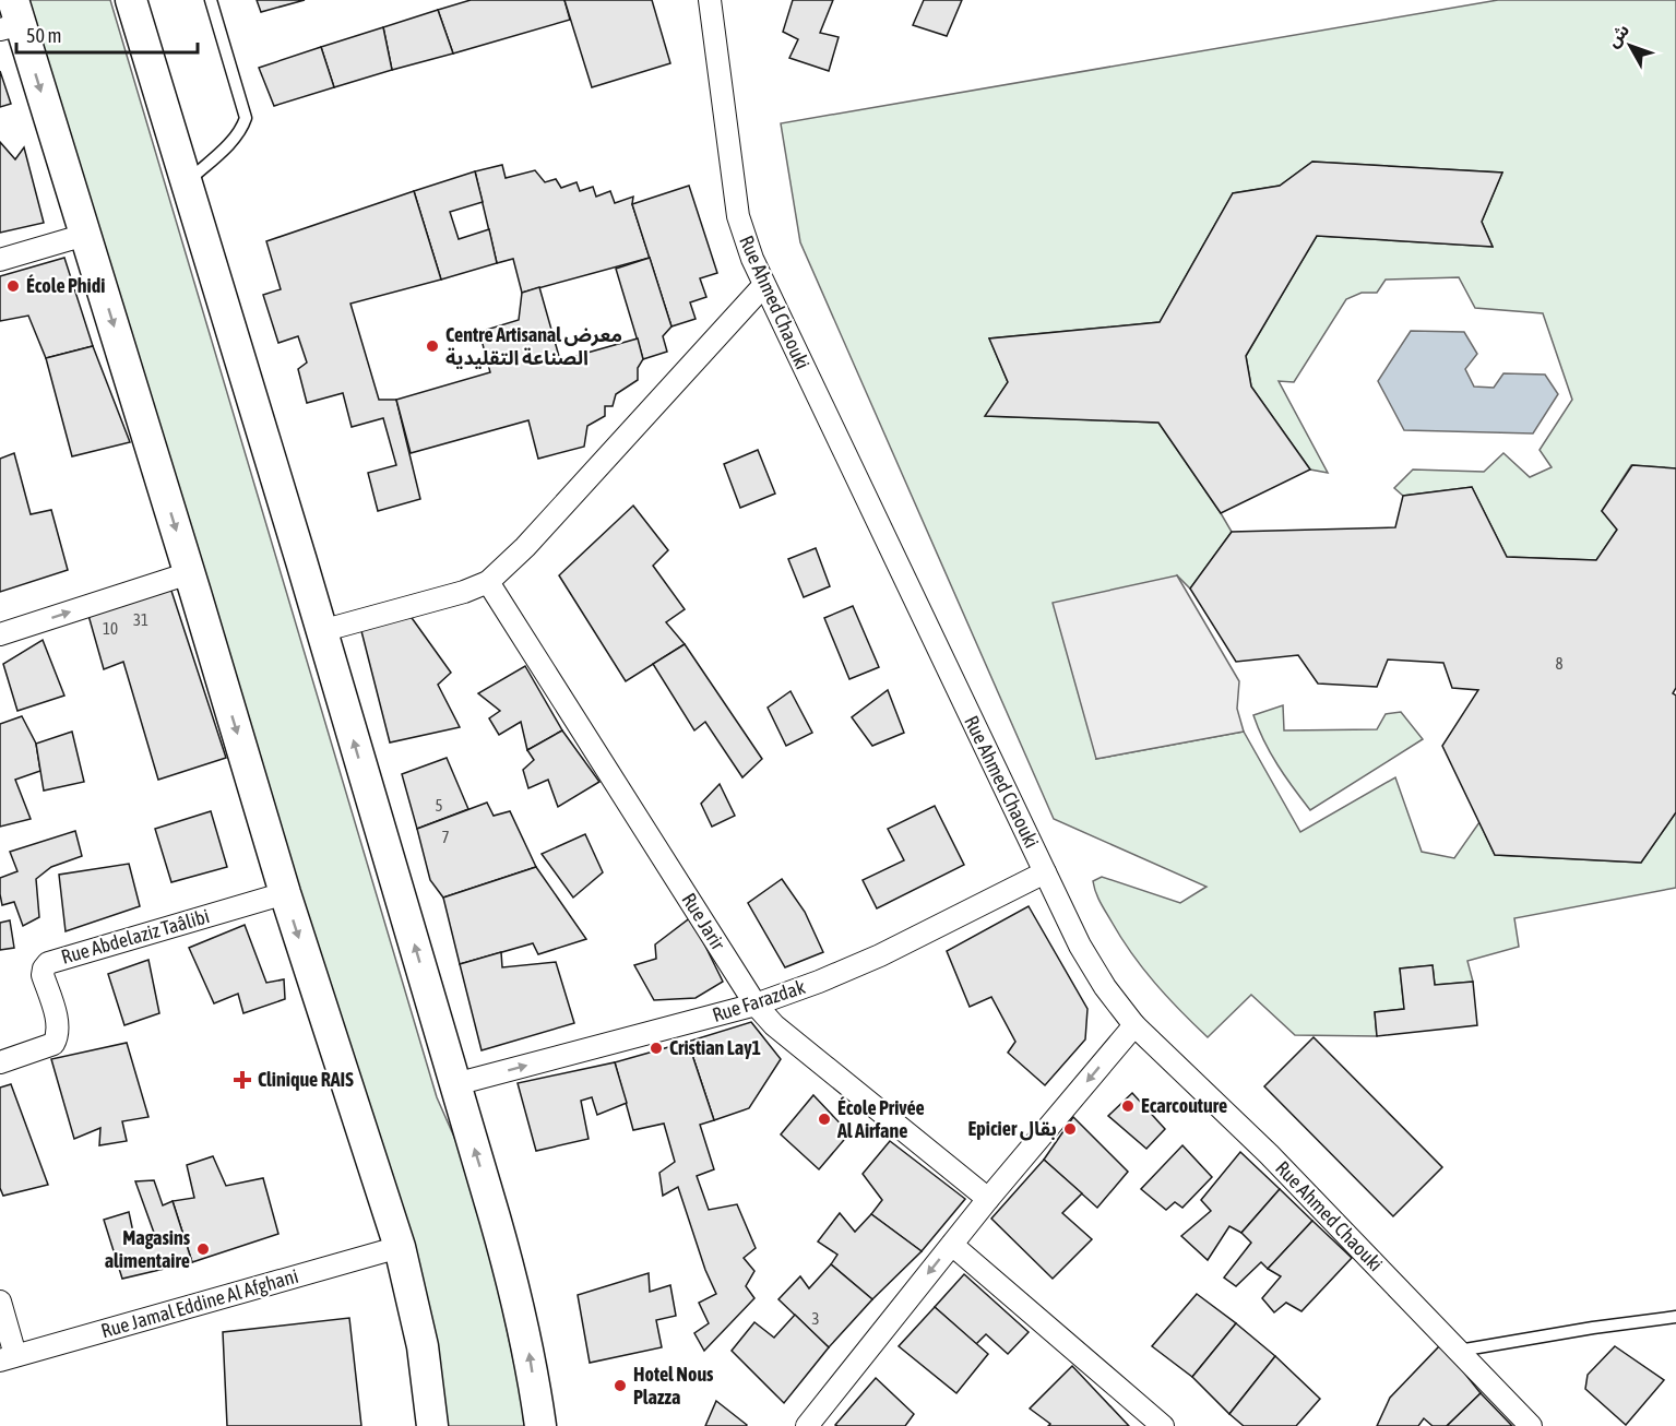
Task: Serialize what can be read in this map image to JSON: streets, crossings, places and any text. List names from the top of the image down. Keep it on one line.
{"streets":{"street":["Rue Ahmed Chaouki","Rue Jarir","Rue Abdelaziz Taâlibi","Rue Farazdak","Rue Jamal Eddine Al Afghani"]},"crossings":[["Rue Ahmed Chaouki","Rue Farazdak"],["Rue Jarir","Rue Farazdak"]],"one_way":["Rue Farazdak"],"places":{"other":["École Phidi","Centre Artisanal معرض الصناعة التقليدية","Cristian Lay1","Ecarcouture","École Privée Al Airfane","Epicier بقال","Magasins alimentaire","Hotel Nous Plazza"],"health":["Clinique RAIS"]},"house_numbers":["31","10","8","5","7","3"],"scale_bar":"50 m","north":"top left"}
